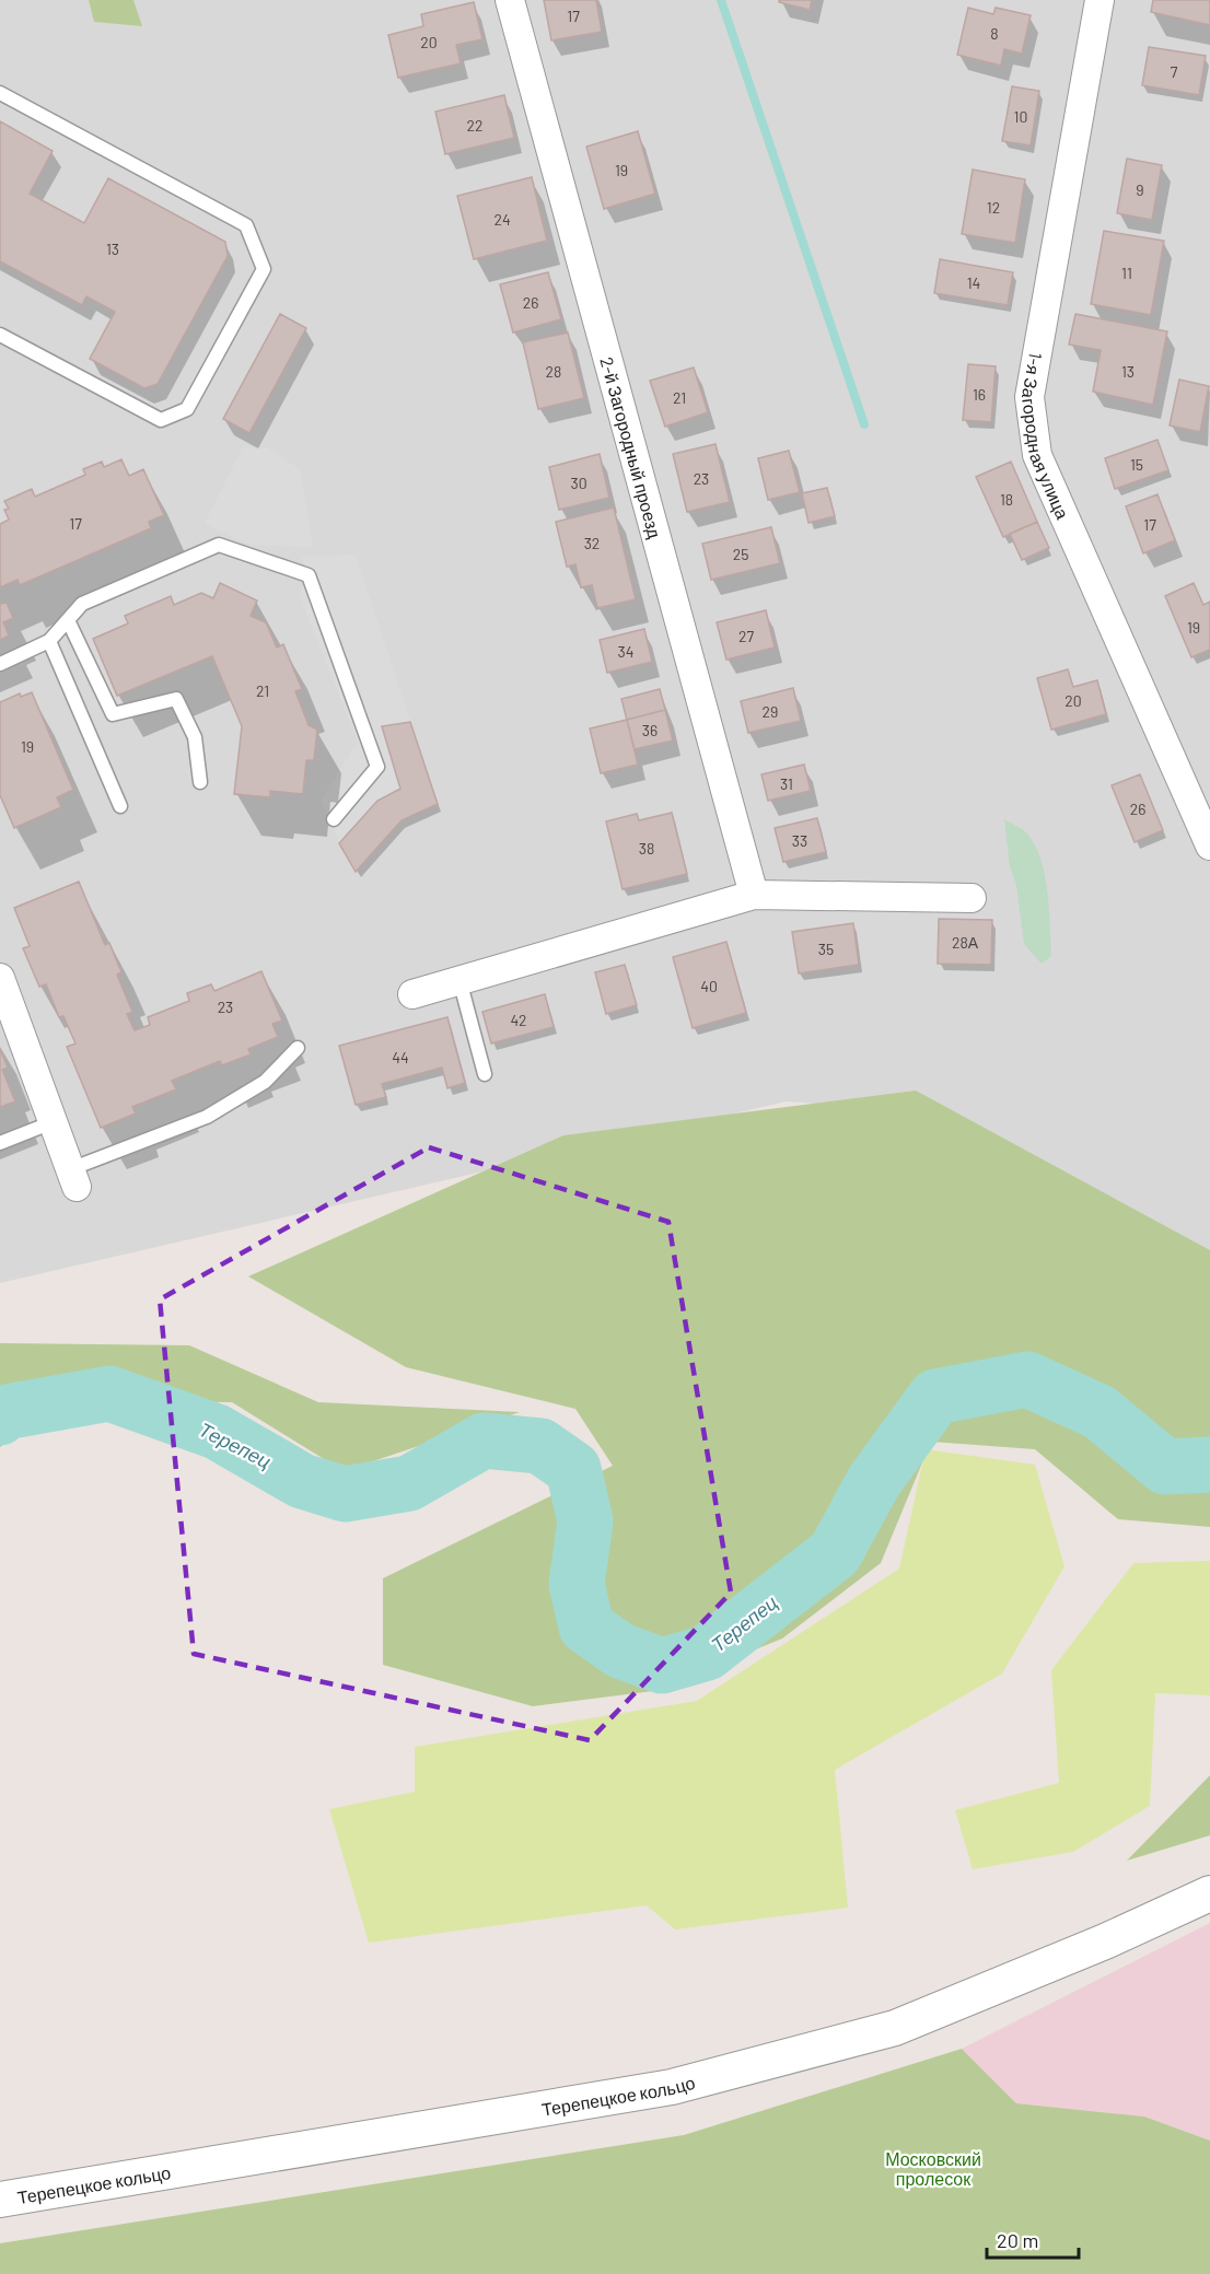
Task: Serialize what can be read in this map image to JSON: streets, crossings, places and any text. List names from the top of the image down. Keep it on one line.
{"streets":{"street":["1-я Загородная улица","2-й Загородный проезд","Терепецкое кольцо"]},"water":["Терепец"],"parks":["Московский пролесок"],"house_numbers":["17","8","20","7","10","22","19","9","12","24","13","11","14","26","28","13","16","21","15","23","30","18","17","17","32","25","19","27","34","21","20","29","36","19","31","26","33","38","28А","35","40","23","42","44"],"scale_bar":"20 m"}
